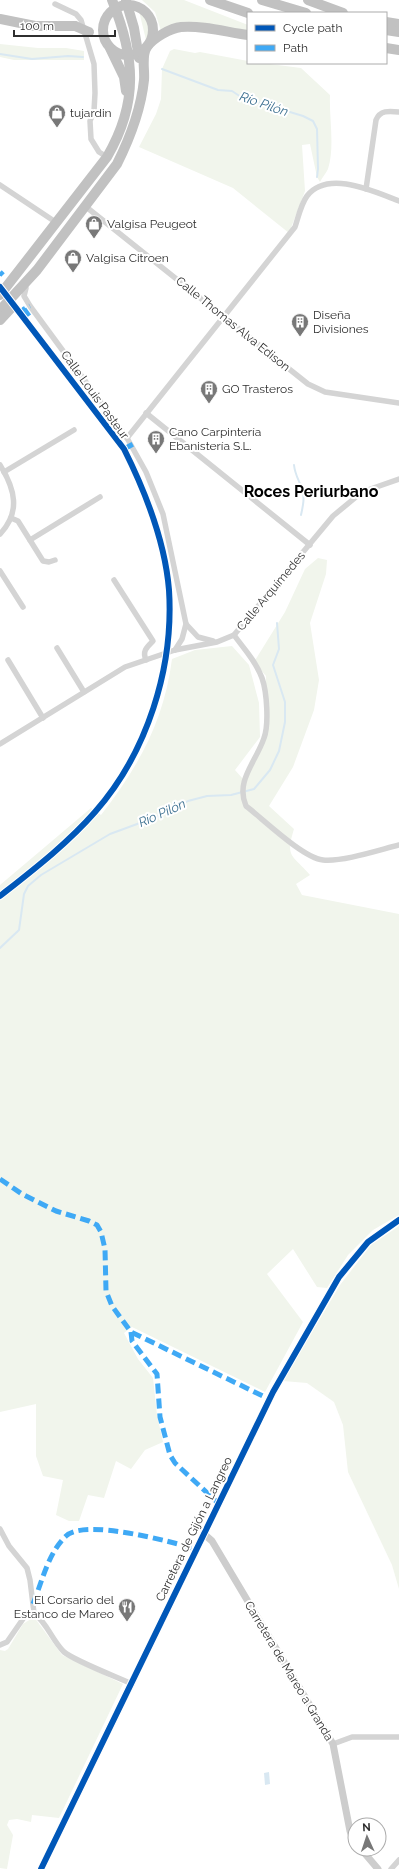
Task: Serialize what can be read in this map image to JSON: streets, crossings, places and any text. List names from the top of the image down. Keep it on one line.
{"streets":{"street":["Calle Thomas Alva Edison","Calle Louis Pasteur","Calle Arquímedes","Carretera de Gijón a Langreo","Carretera de Mareo a Granda"]},"crossings":[["Carretera de Gijón a Langreo","Carretera de Mareo a Granda"]],"districts":["Roces Periurbano"],"water":["Río Pilón"],"places":{"shop":["tujardin","Valgisa Peugeot","Valgisa Citroen"],"building":["Diseña Divisiones","GO Trasteros","Cano Carpintería Ebanistería S.L."],"restaurant":["El Corsario del Estanco de Mareo"]},"legend":["Cycle path","Path"],"scale_bar":"100 m","north":"top"}
